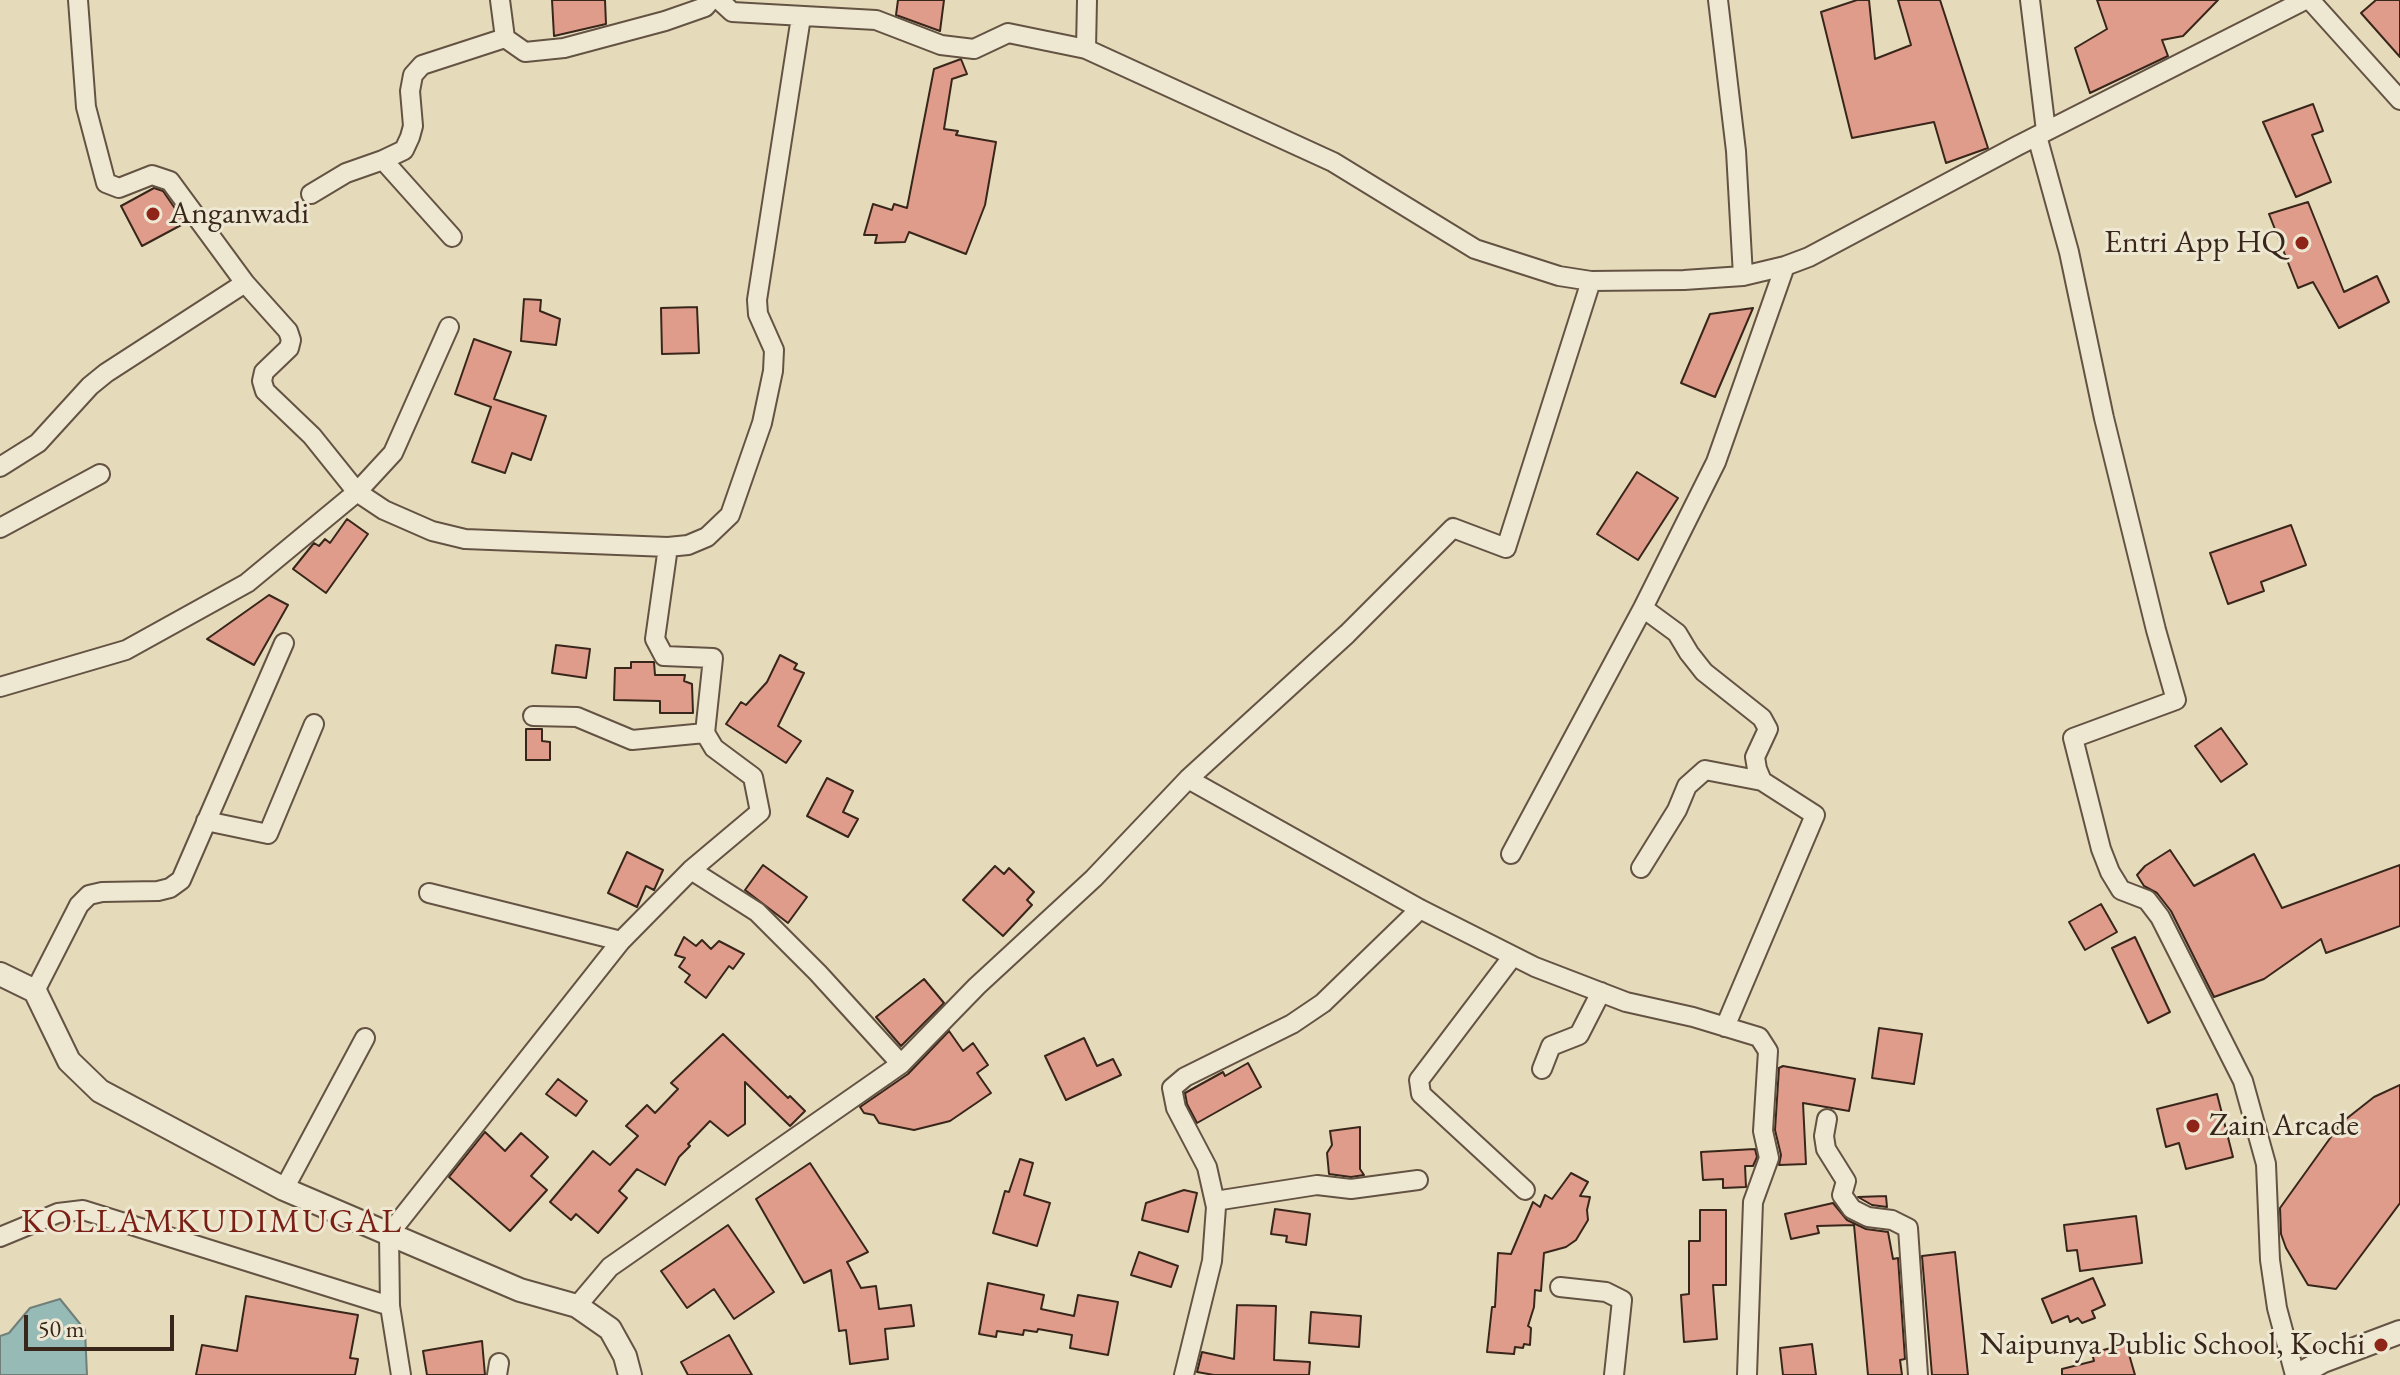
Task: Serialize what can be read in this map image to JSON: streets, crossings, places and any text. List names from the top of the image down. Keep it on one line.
{"districts":["KOLLAMKUDIMUGAL"],"places":["Anganwadi","Entri App HQ","Zain Arcade","Naipunya Public School, Kochi"],"scale_bar":"50 m"}
